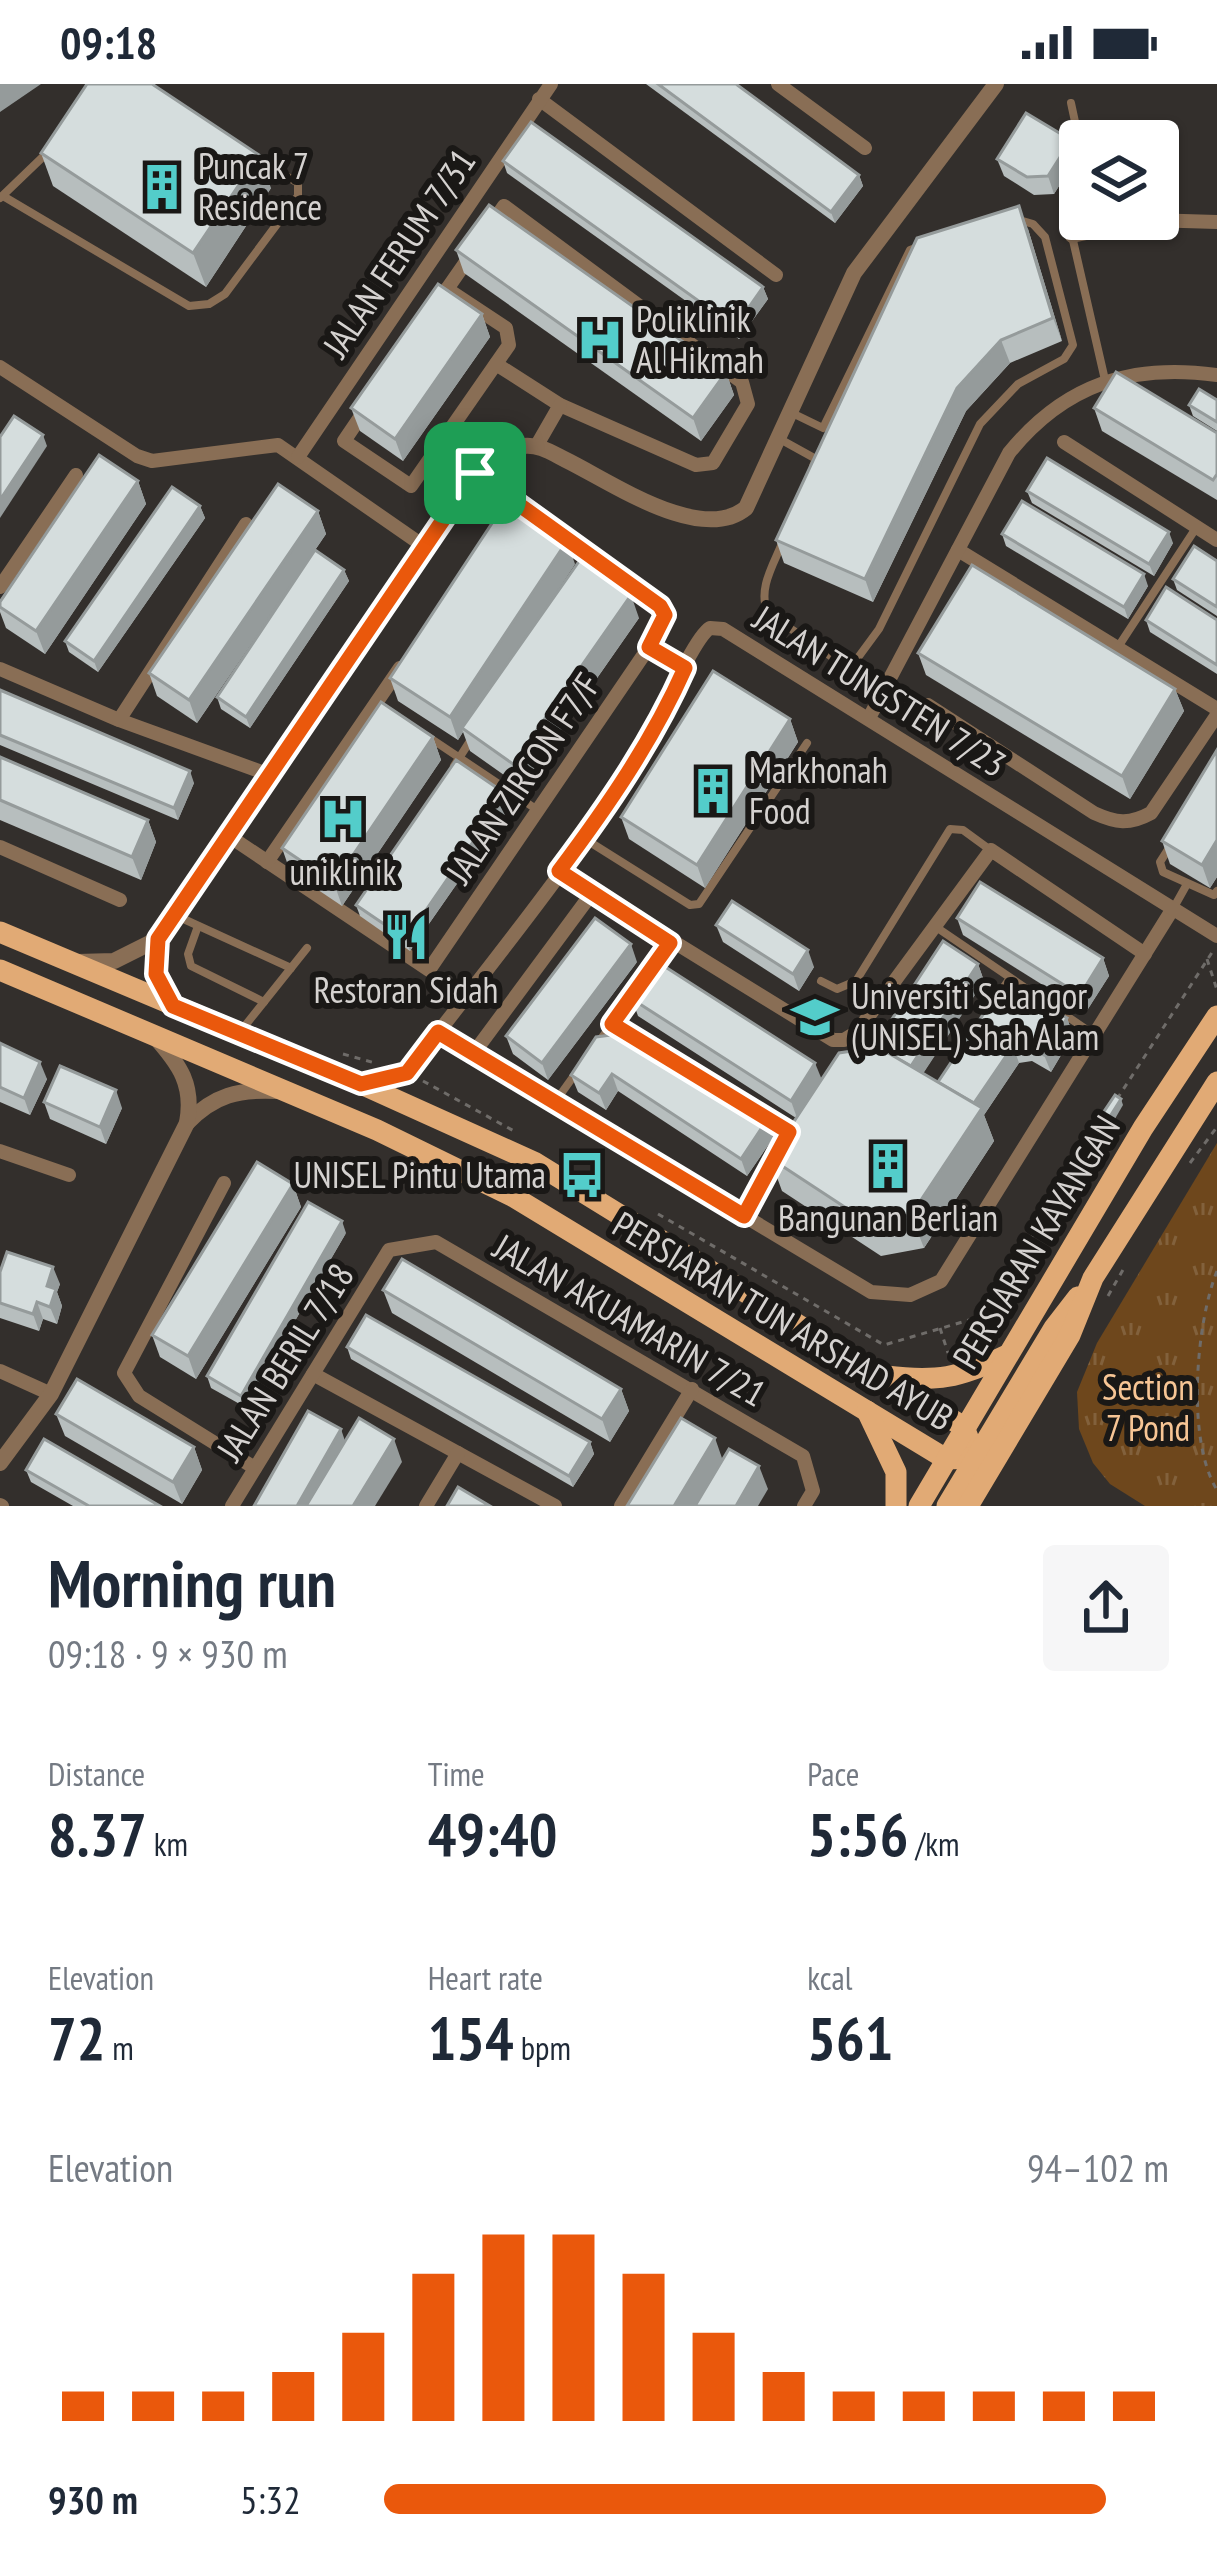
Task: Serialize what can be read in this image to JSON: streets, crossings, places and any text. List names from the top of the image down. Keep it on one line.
{"streets":{"main road":["PERSIARAN KAYANGAN","PERSIARAN TUN ARSHAD AYUB"],"street":["JALAN FERUM 7/31","JALAN TUNGSTEN 7/23","JALAN ZIRCON F7/F","JALAN AKUAMARIN 7/21","JALAN BERIL 7/18"]},"crossings":[["PERSIARAN KAYANGAN","PERSIARAN TUN ARSHAD AYUB"],["JALAN AKUAMARIN 7/21","JALAN BERIL 7/18"]],"parks":["Section 7 Pond"],"places":{"building":["Puncak 7 Residence","Markhonah Food","Bangunan Berlian"],"hospital":["Poliklinik Al Hikmah","uniklinik"],"restaurant":["Restoran Sidah"],"school or university":["Universiti Selangor (UNISEL) Shah Alam"],"bus stop":["UNISEL Pintu Utama"]},"page":{"status":"09:18","heading":["Morning run","09:18 · 9 × 930 m"],"stats":[["Distance","8.37 km"],["Time","49:40"],["Pace","5:56 /km"],["Elevation","72 m"],["Heart rate","154 bpm"],["kcal","561"]],"chart":["Elevation","94–102 m"],"list":[{"name":"930 m","note":"5:32"}]}}
